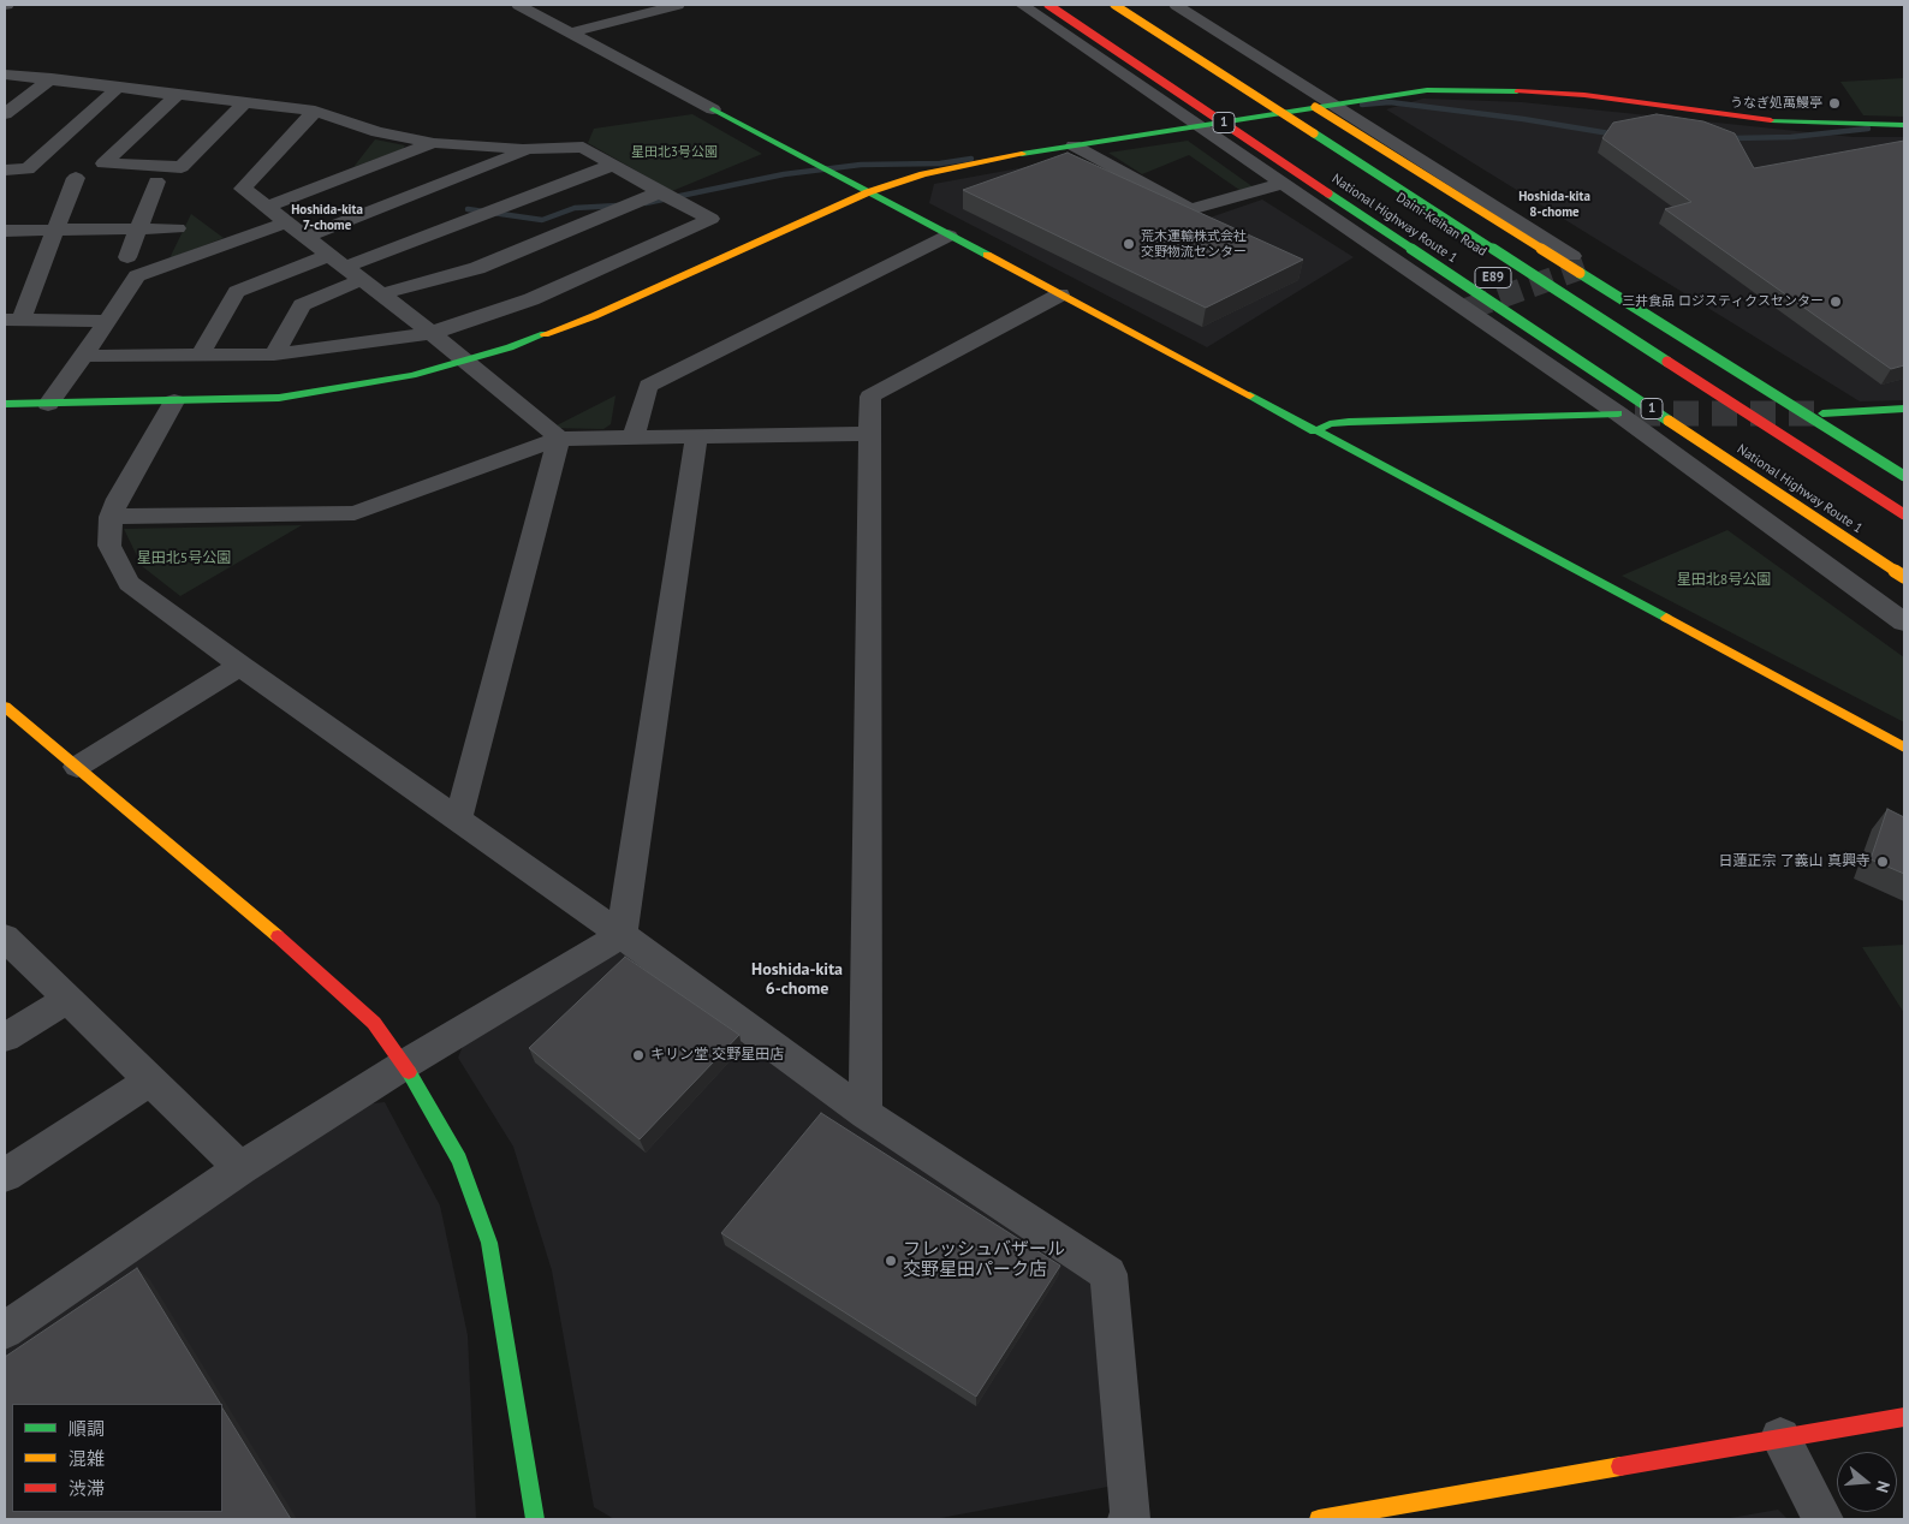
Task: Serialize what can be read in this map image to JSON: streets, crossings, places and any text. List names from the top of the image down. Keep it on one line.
{"streets":{"main road":["1","National Highway Route 1","Daini-Keihan Road","E89"]},"districts":["Hoshida-kita 8-chome","Hoshida-kita 7-chome","Hoshida-kita 6-chome"],"parks":["星田北3号公園","星田北5号公園","星田北8号公園"],"places":["うなぎ処萬鰻亭","荒木運輸株式会社 交野物流センター","三井食品 ロジスティクスセンター","日蓮正宗 了義山 真興寺","キリン堂 交野星田店","フレッシュバザール 交野星田パーク店"],"legend":["順調","混雑","渋滞"],"north":"right"}
